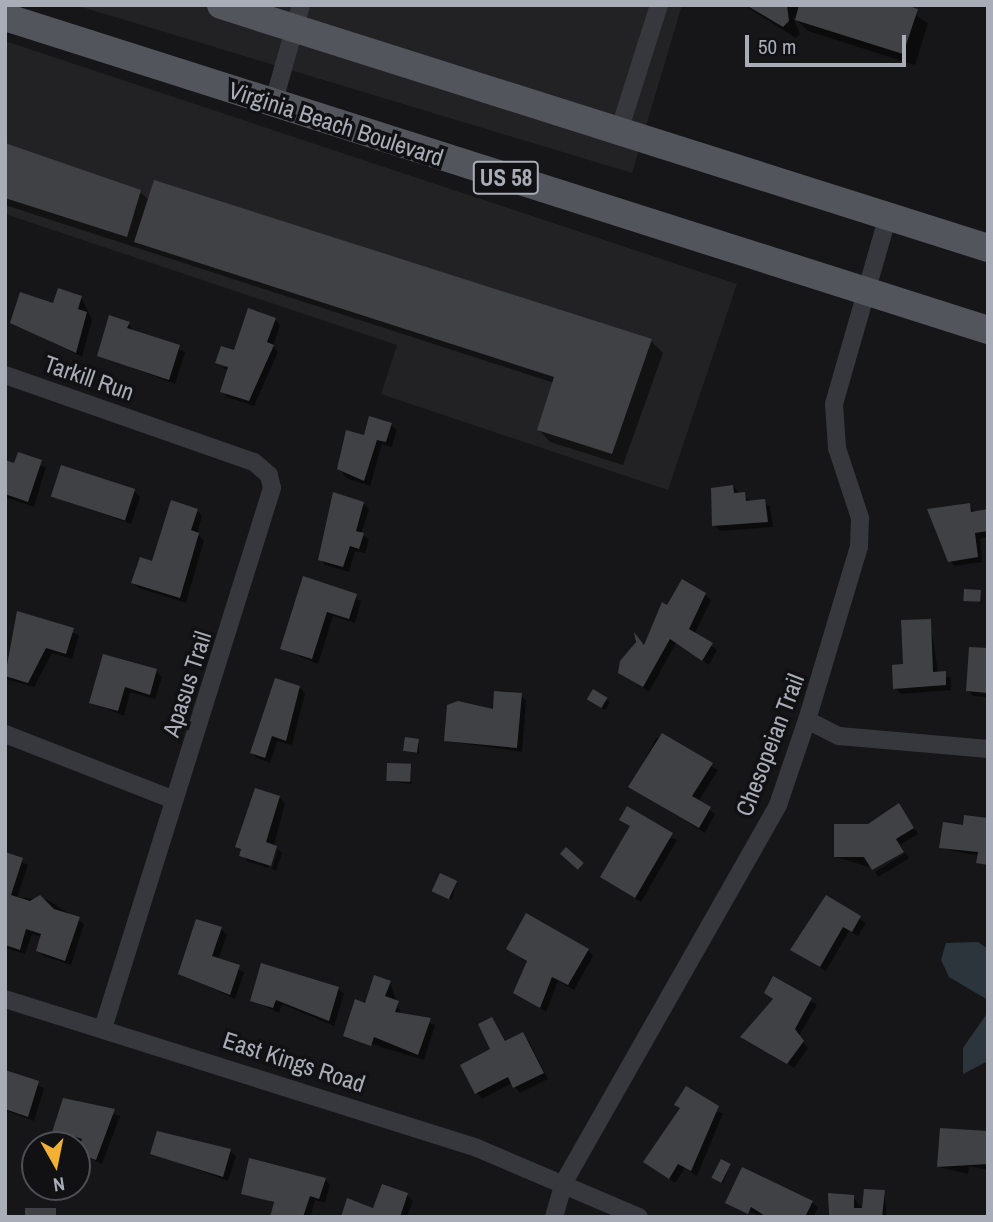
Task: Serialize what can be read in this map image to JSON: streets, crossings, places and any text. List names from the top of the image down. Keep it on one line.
{"streets":{"main road":["Virginia Beach Boulevard","US 58"],"street":["Tarkill Run","Apasus Trail","Chesopeian Trail","East Kings Road"]},"crossings":[["Virginia Beach Boulevard","Chesopeian Trail"],["Tarkill Run","Apasus Trail"],["Apasus Trail","East Kings Road"],["Chesopeian Trail","East Kings Road"]],"scale_bar":"50 m","north":"bottom"}
